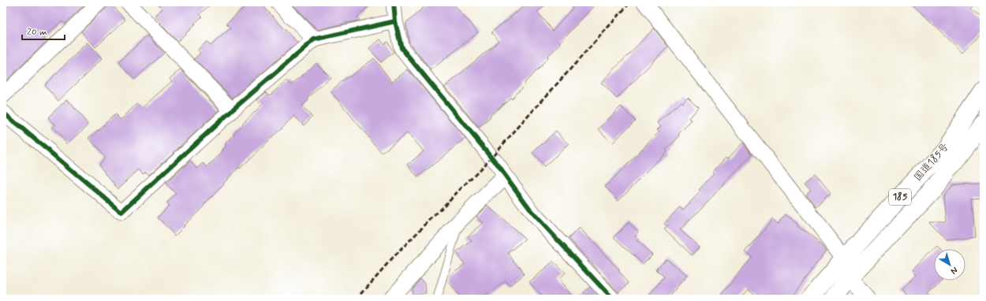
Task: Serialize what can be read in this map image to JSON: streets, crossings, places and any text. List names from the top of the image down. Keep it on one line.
{"streets":{"highway":["国道185号","185"]},"scale_bar":"20 m","north":"bottom right"}
